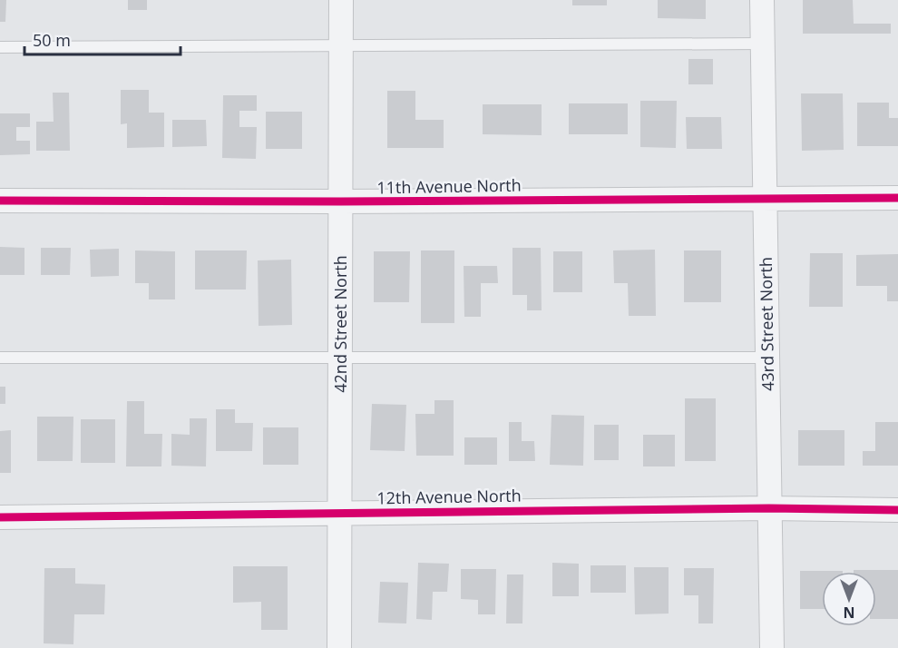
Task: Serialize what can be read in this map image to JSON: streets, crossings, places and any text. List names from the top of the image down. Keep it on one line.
{"streets":{"street":["11th Avenue North","42nd Street North","43rd Street North","12th Avenue North"]},"crossings":[["11th Avenue North","42nd Street North"],["11th Avenue North","43rd Street North"],["42nd Street North","12th Avenue North"],["43rd Street North","12th Avenue North"]],"scale_bar":"50 m","north":"bottom"}
